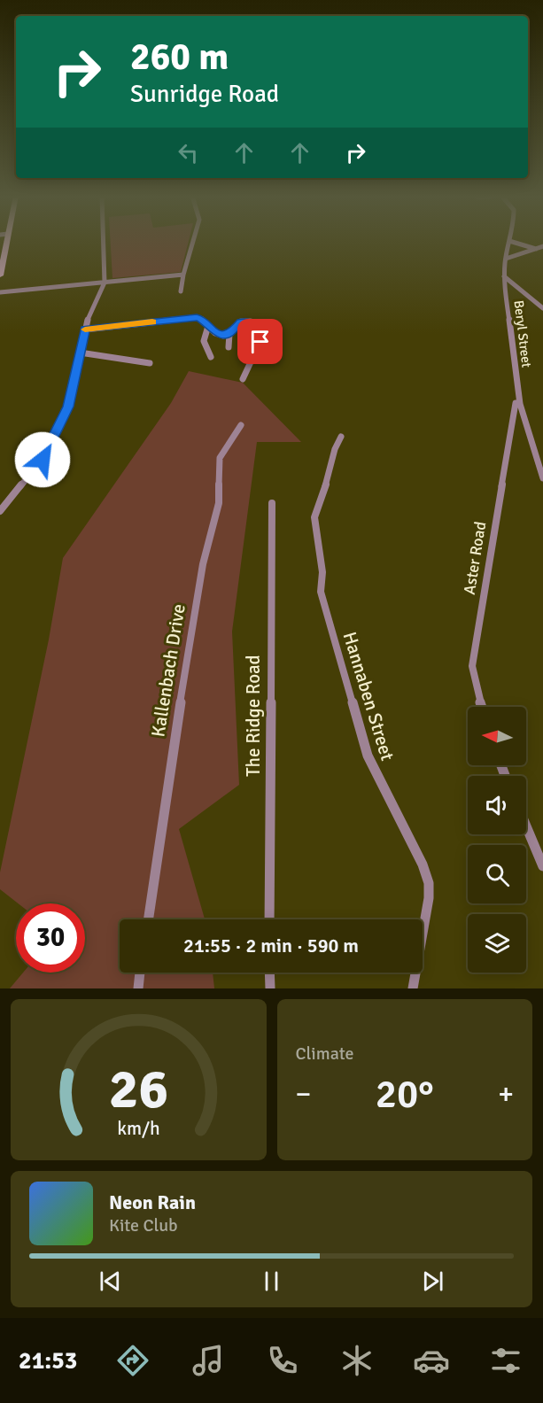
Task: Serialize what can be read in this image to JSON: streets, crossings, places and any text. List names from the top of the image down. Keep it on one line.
{"streets":{"street":["Beryl Street","Aster Road","Kallenbach Drive","Hannaben Street","The Ridge Road"]},"crossings":[["Beryl Street","Aster Road"]],"north":"left","page":{"turn":["260 m","Sunridge Road"],"limit":"30","trip":"21:55 · 2 min · 590 m","tile":"Climate","heat":["−","20°","+"],"song":["Neon Rain","Kite Club"],"tabs":"21:53","gauge":["26","km/h"]}}
